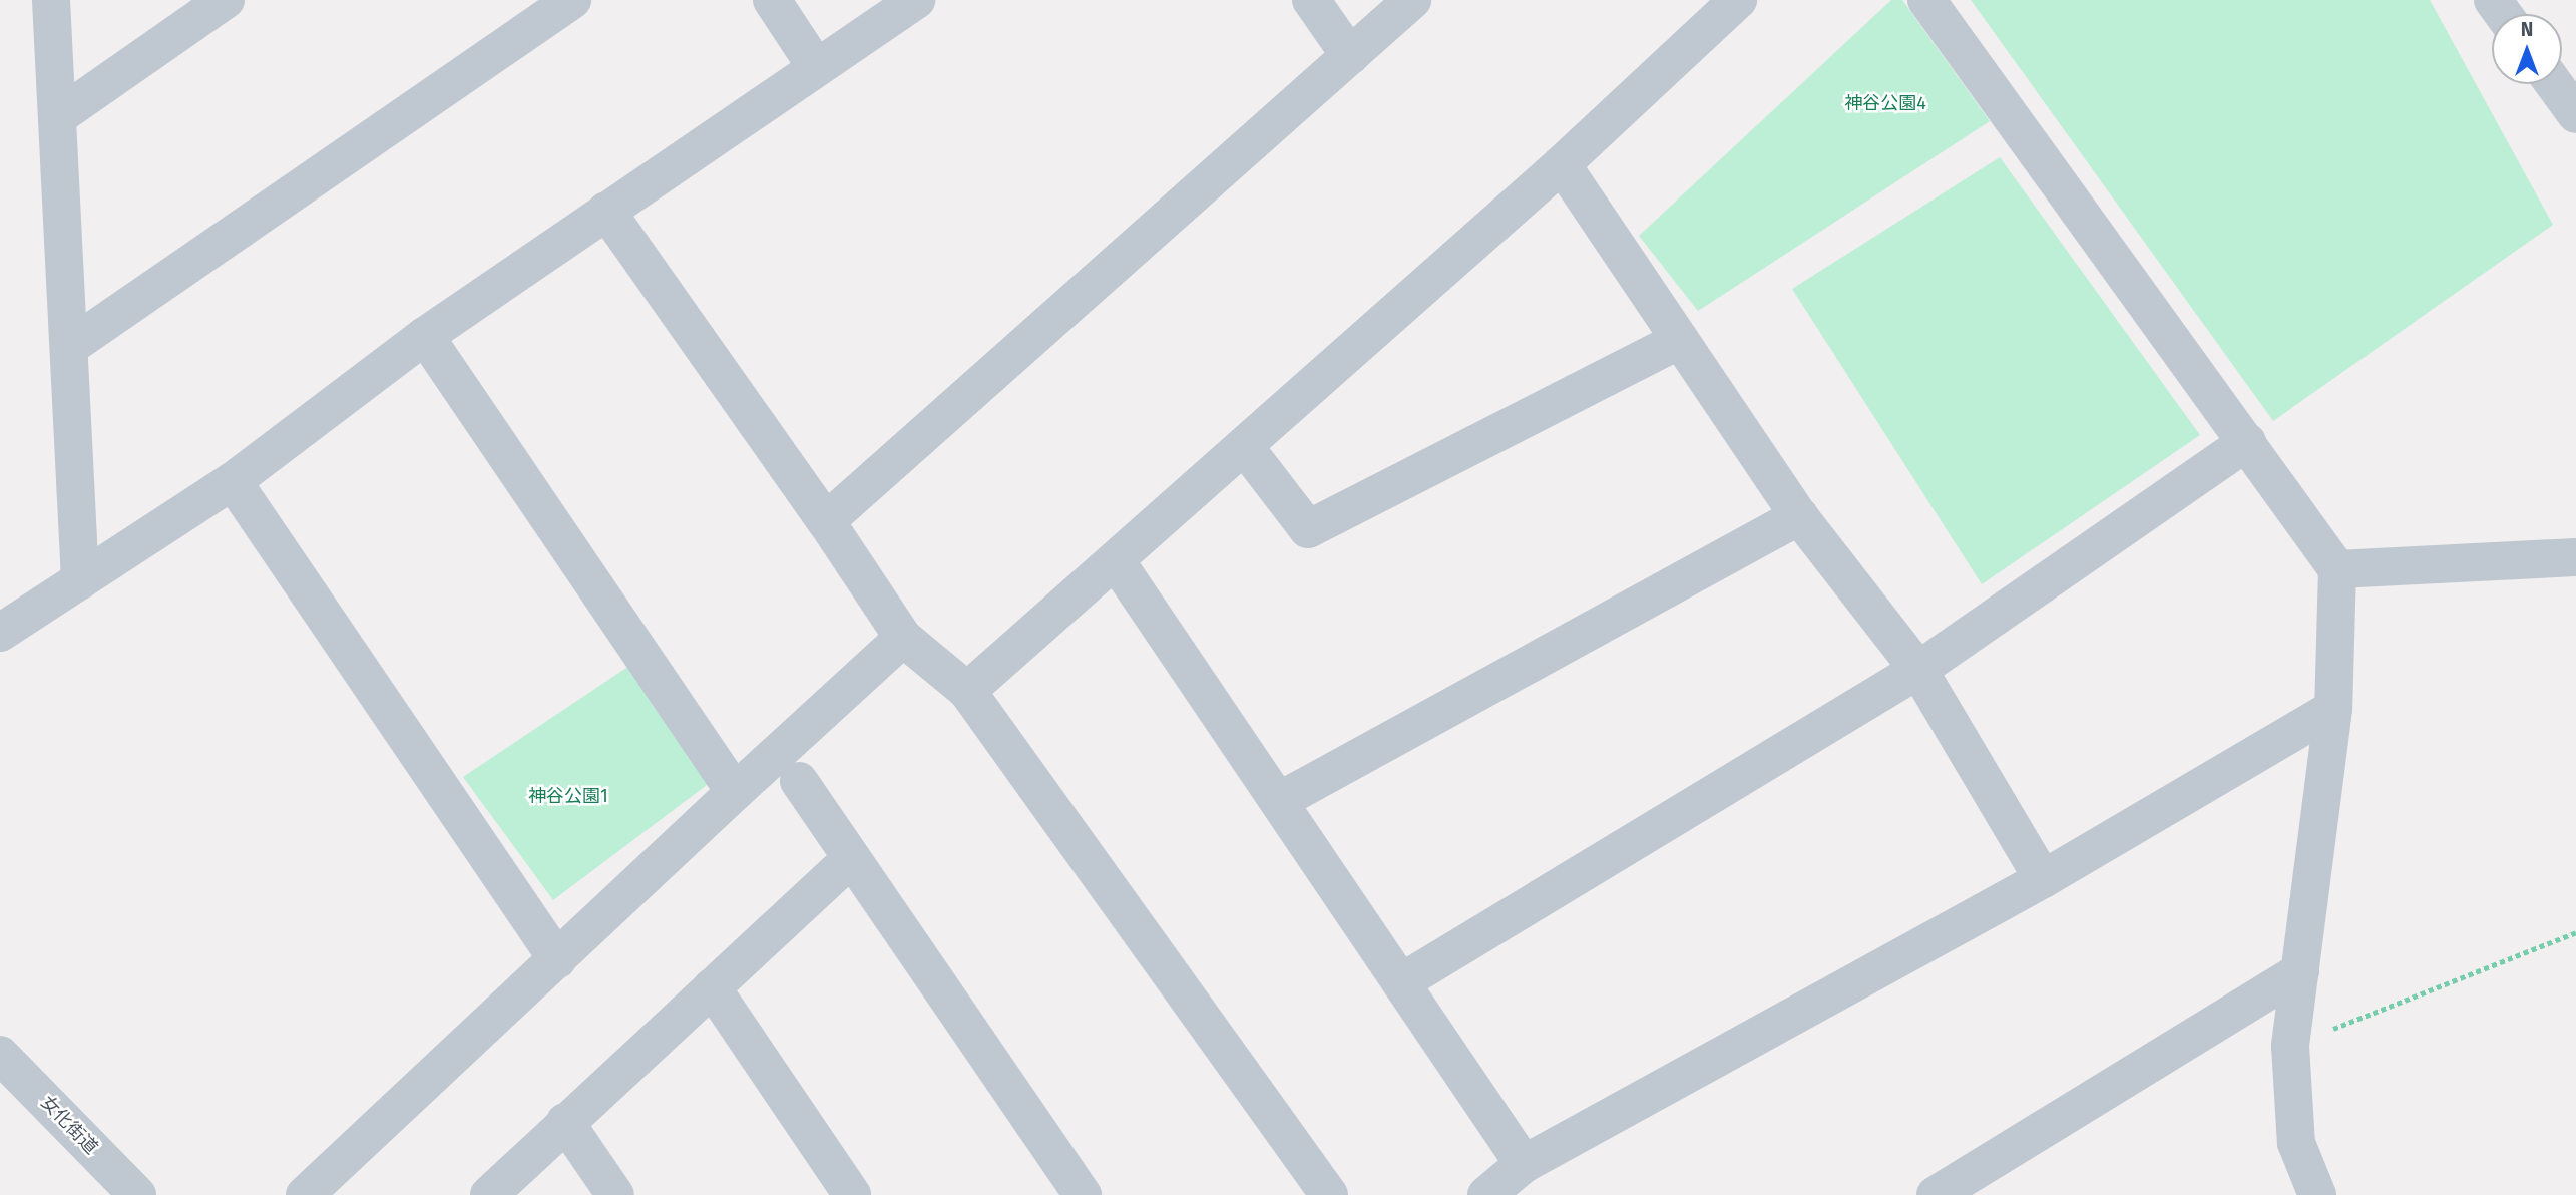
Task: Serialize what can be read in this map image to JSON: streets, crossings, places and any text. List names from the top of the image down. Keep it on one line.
{"streets":{"street":["女化街道"]},"parks":["神谷公園4","神谷公園1"],"north":"top"}
